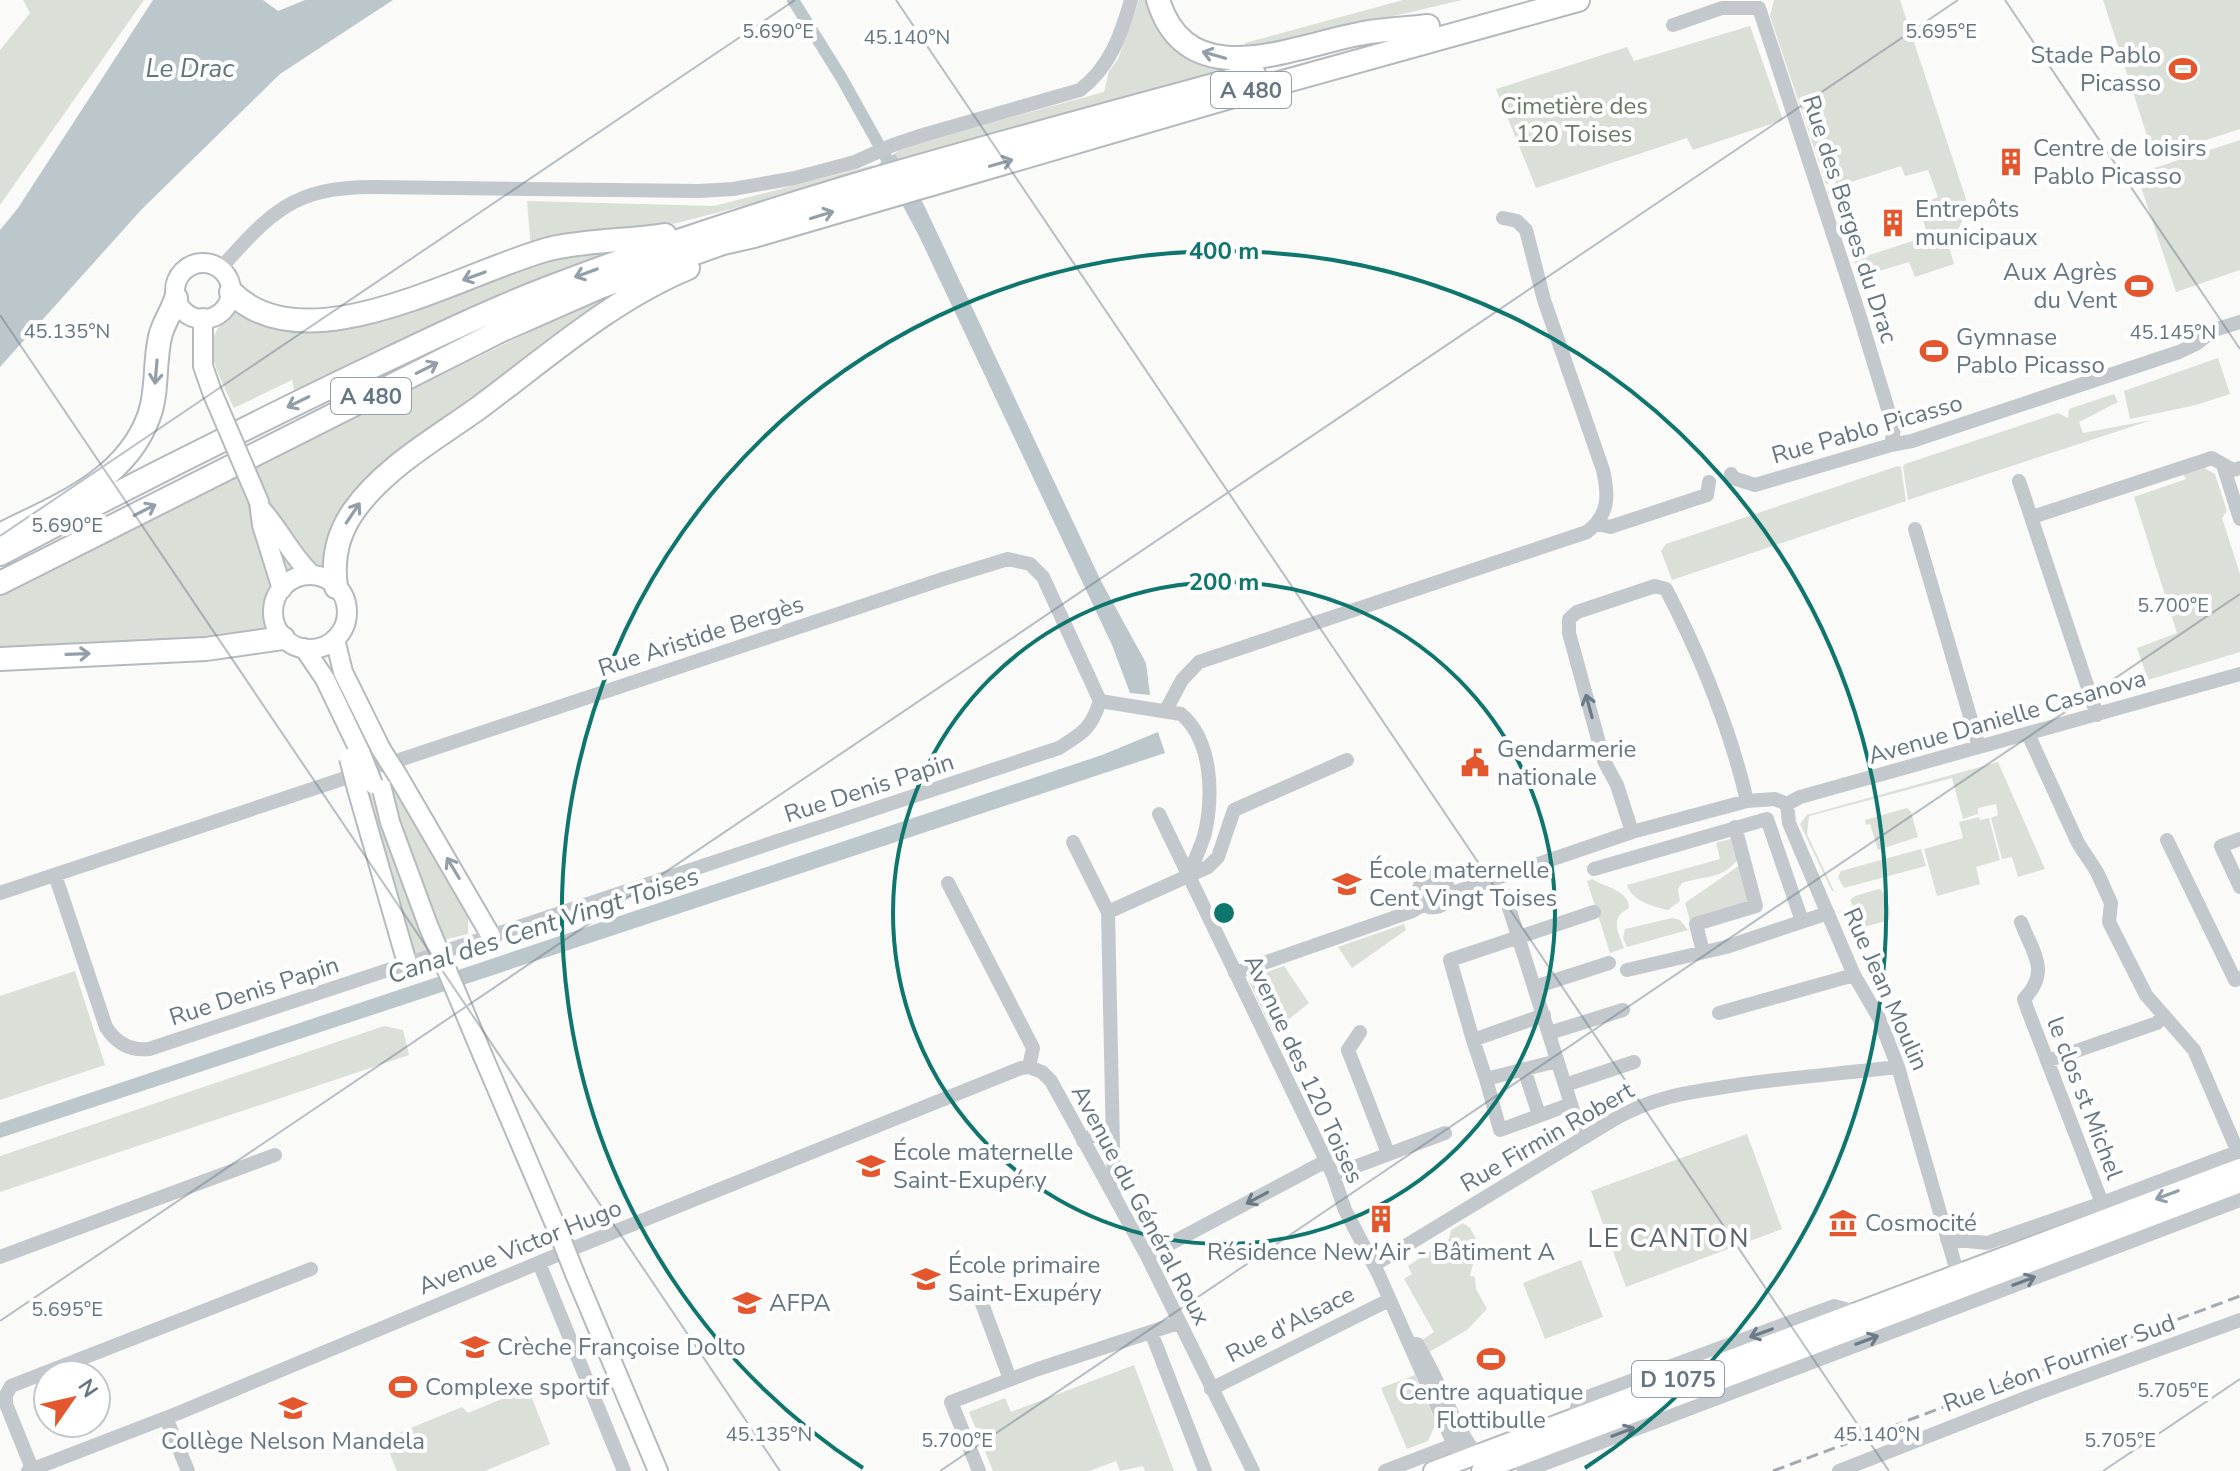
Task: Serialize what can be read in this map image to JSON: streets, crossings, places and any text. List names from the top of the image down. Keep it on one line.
{"streets":{"highway":["A 480"],"main road":["D 1075"],"street":["Rue des Berges du Drac","Rue Pablo Picasso","Rue Aristide Bergès","Avenue Danielle Casanova","Rue Denis Papin","Rue Jean Moulin","Avenue des 120 Toises","le clos st Michel","Rue Firmin Robert","Avenue du Général Roux","Avenue Victor Hugo","Rue d'Alsace","Rue Léon Fournier Sud"]},"crossings":[["Rue des Berges du Drac","Rue Pablo Picasso"],["Rue Aristide Bergès","Rue Denis Papin"],["Avenue Danielle Casanova","Rue Jean Moulin"],["Rue Jean Moulin","Rue Firmin Robert"],["Rue Jean Moulin","D 1075"],["Avenue des 120 Toises","Rue Firmin Robert"],["Avenue des 120 Toises","Rue d'Alsace"],["Avenue des 120 Toises","D 1075"],["Avenue du Général Roux","Avenue Victor Hugo"],["Avenue du Général Roux","Rue d'Alsace"]],"districts":["LE CANTON"],"water":["Le Drac","Canal des Cent Vingt Toises"],"parks":["Cimetière des 120 Toises"],"places":{"sports":["Stade Pablo Picasso","Aux Agrès du Vent","Gymnase Pablo Picasso","Centre aquatique Flottibulle","Complexe sportif"],"building":["Centre de loisirs Pablo Picasso","Entrepôts municipaux","Résidence New'Air - Bâtiment A"],"public building":["Gendarmerie nationale"],"school or university":["École maternelle Cent Vingt Toises","École maternelle Saint-Exupéry","École primaire Saint-Exupéry","AFPA","Crèche Françoise Dolto","Collège Nelson Mandela"],"museum":["Cosmocité"]},"north":"top right","coordinates":["5.690°E","5.695°E","45.140°N","45.135°N","45.145°N","5.700°E","5.705°E"],"rings":["400 m","200 m"]}
